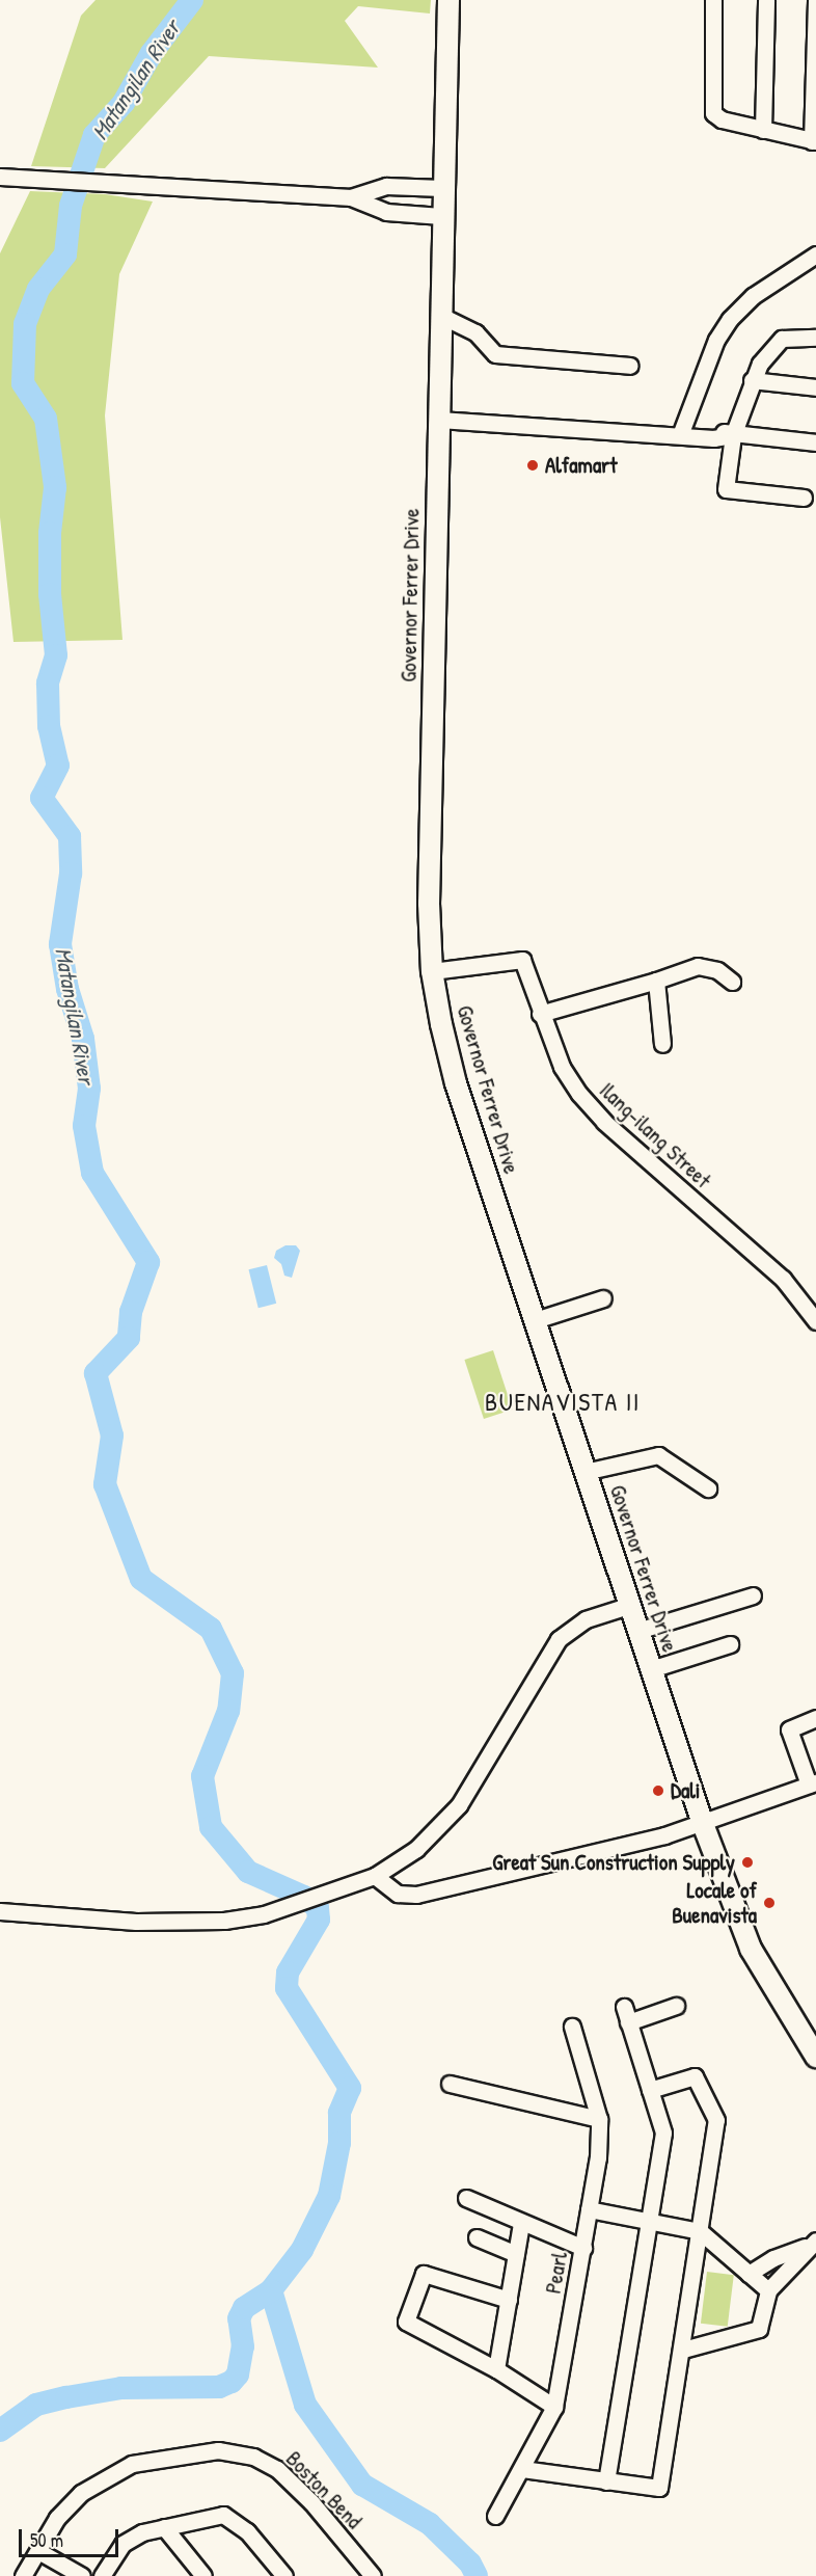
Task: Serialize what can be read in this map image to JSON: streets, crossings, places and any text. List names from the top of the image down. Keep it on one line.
{"streets":{"main road":["Governor Ferrer Drive"],"street":["Ilang-ilang Street","Pearl","Boston Bend"]},"crossings":[["Governor Ferrer Drive","Ilang-ilang Street"]],"districts":["BUENAVISTA II"],"water":["Matangilan River"],"places":["Alfamart","Dali","Great Sun Construction Supply","Locale of Buenavista"],"scale_bar":"50 m"}
